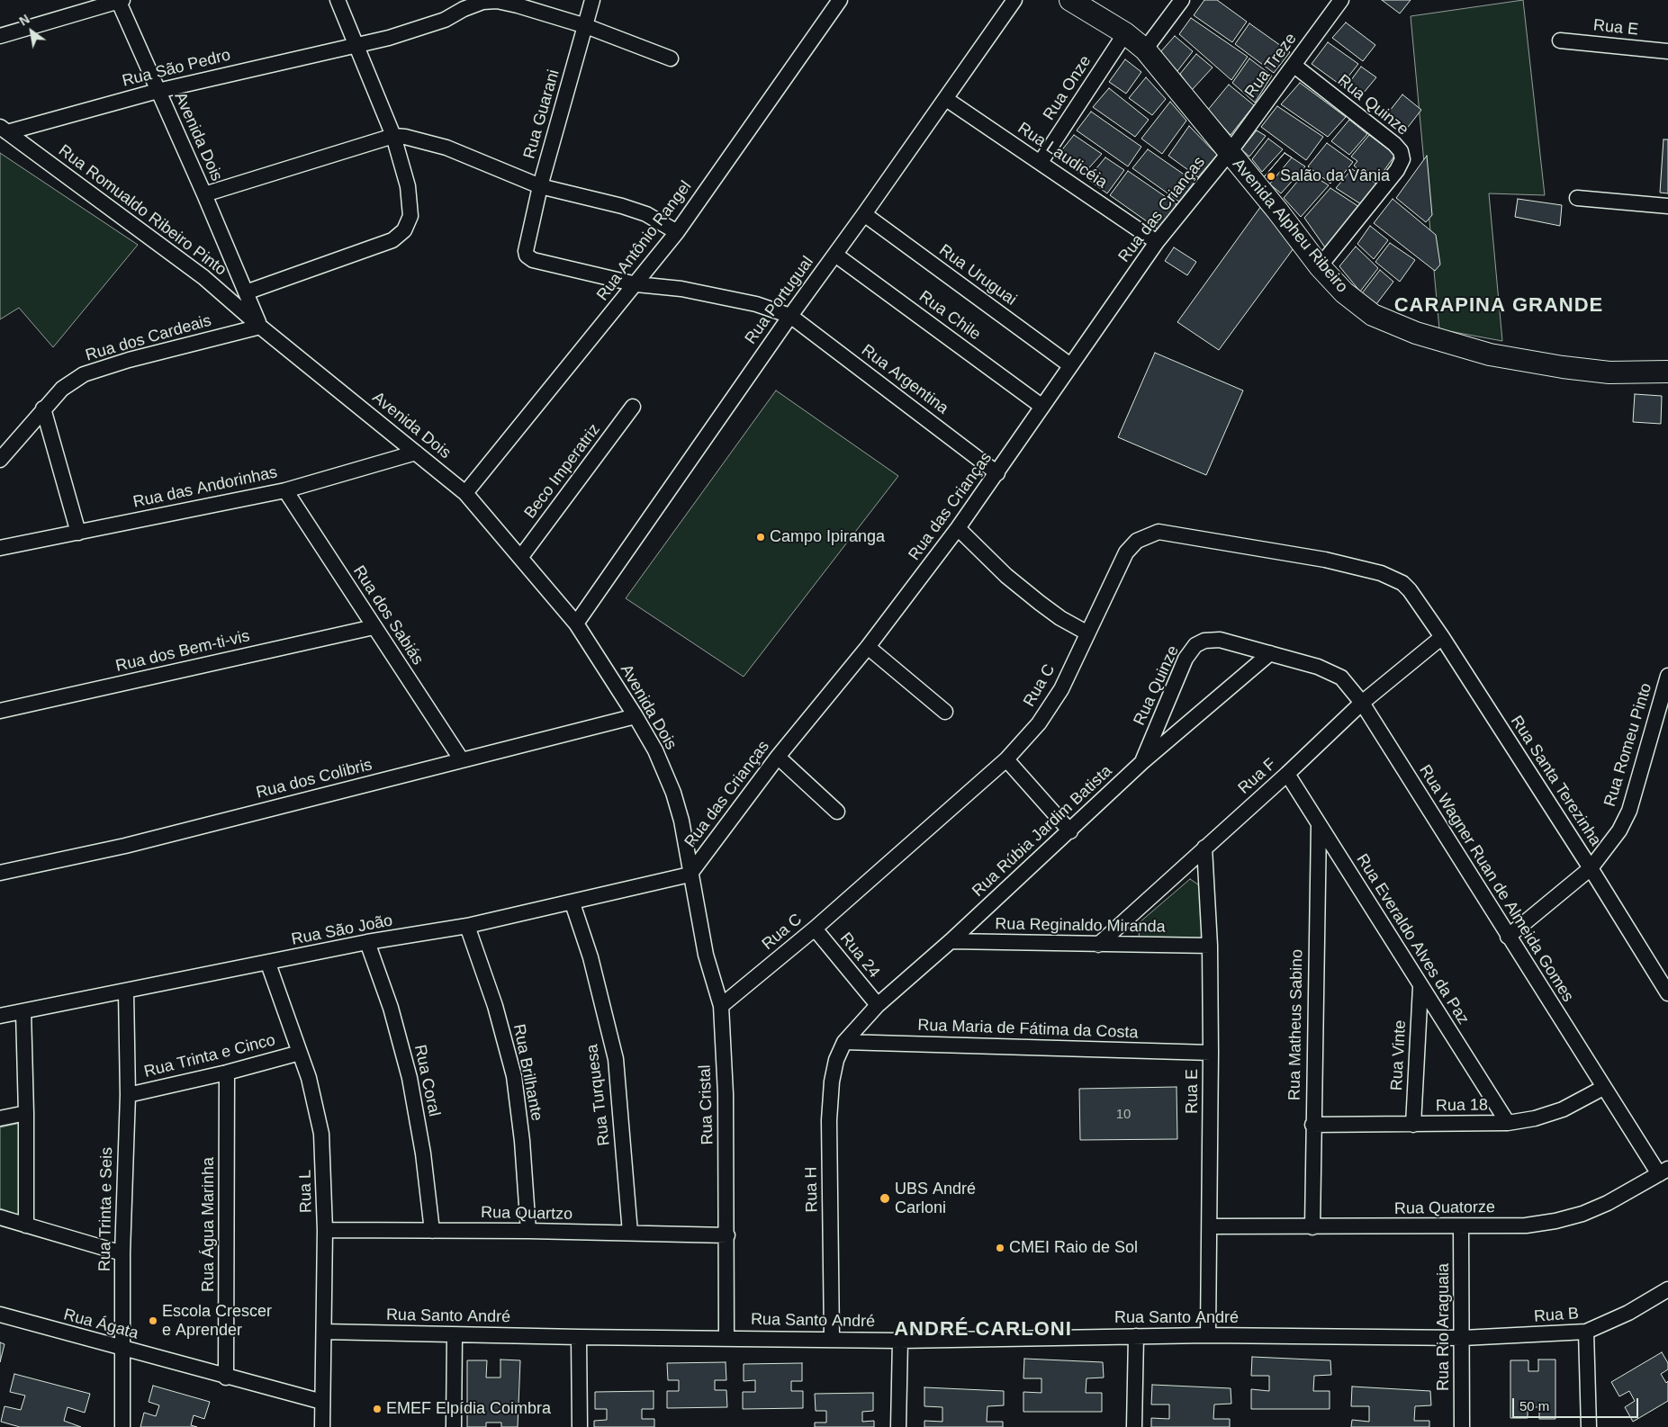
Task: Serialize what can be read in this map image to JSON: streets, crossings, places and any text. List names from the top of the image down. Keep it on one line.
{"streets":{"street":["Rua E","Rua Treze","Rua São Pedro","Rua Onze","Rua Quinze","Rua Guarani","Avenida Dois","Rua Laudicéia","Rua das Crianças","Rua Romualdo Ribeiro Pinto","Avenida Alpheu Ribeiro","Rua Antônio Rangel","Rua Uruguai","Rua Portugual","Rua Chile","Rua dos Cardeais","Rua Argentina","Beco Imperatriz","Rua das Andorinhas","Rua dos Sabiás","Rua dos Bem-ti-vis","Rua C","Rua Romeu Pinto","Rua F","Rua dos Colibris","Rua Santa Terezinha","Rua Rúbia Jardim Batista","Rua Wagner Ruan de Almeida Gomes","Rua Reginaldo Miranda","Rua São João","Rua Everaldo Alves da Paz","Rua 24","Rua Matheus Sabino","Rua Maria de Fátima da Costa","Rua Vinte","Rua Trinta e Cinco","Rua Brilhante","Rua Coral","Rua Turquesa","Rua Cristal","Rua 18","Rua H","Rua L","Rua Quatorze","Rua Trinta e Seis","Rua Quartzo","Rua Água Marinha","Rua B","Rua Santo André","Rua Ágata","Rua Rio Araguaia"]},"crossings":[["Rua E","Rua F"],["Rua E","Rua Reginaldo Miranda"],["Rua E","Rua Maria de Fátima da Costa"],["Rua E","Rua Quatorze"],["Rua E","Rua Santo André"],["Rua Treze","Rua Quinze"],["Rua Treze","Rua das Crianças"],["Rua Treze","Avenida Alpheu Ribeiro"],["Rua São Pedro","Rua Guarani"],["Rua São Pedro","Avenida Dois"],["Rua São Pedro","Rua Romualdo Ribeiro Pinto"],["Rua Onze","Rua Laudicéia"],["Rua Onze","Avenida Alpheu Ribeiro"],["Rua Quinze","Avenida Alpheu Ribeiro"],["Rua Quinze","Rua Rúbia Jardim Batista"],["Rua Quinze","Rua Wagner Ruan de Almeida Gomes"],["Rua Guarani","Rua Argentina"],["Avenida Dois","Rua das Crianças"],["Avenida Dois","Rua Romualdo Ribeiro Pinto"],["Avenida Dois","Rua Antônio Rangel"],["Avenida Dois","Rua Portugual"],["Avenida Dois","Rua dos Cardeais"],["Avenida Dois","Beco Imperatriz"],["Avenida Dois","Rua das Andorinhas"],["Avenida Dois","Rua dos Colibris"],["Avenida Dois","Rua São João"],["Avenida Dois","Rua Cristal"],["Rua Laudicéia","Rua das Crianças"],["Rua Laudicéia","Rua Portugual"],["Rua das Crianças","Avenida Alpheu Ribeiro"],["Rua das Crianças","Rua Uruguai"],["Rua das Crianças","Rua Chile"],["Rua das Crianças","Rua Argentina"],["Rua das Crianças","Rua São João"],["Rua das Crianças","Rua Cristal"],["Rua Romualdo Ribeiro Pinto","Rua dos Cardeais"],["Rua Antônio Rangel","Rua Argentina"],["Rua Uruguai","Rua Portugual"],["Rua Portugual","Rua Chile"],["Rua Portugual","Rua Argentina"],["Rua das Andorinhas","Rua dos Sabiás"],["Rua dos Sabiás","Rua dos Bem-ti-vis"],["Rua dos Sabiás","Rua dos Colibris"],["Rua C","Rua Santa Terezinha"],["Rua C","Rua 24"],["Rua C","Rua Cristal"],["Rua Romeu Pinto","Rua Santa Terezinha"],["Rua Romeu Pinto","Rua Wagner Ruan de Almeida Gomes"],["Rua F","Rua Santa Terezinha"],["Rua F","Rua Wagner Ruan de Almeida Gomes"],["Rua F","Rua Reginaldo Miranda"],["Rua F","Rua Everaldo Alves da Paz"],["Rua Rúbia Jardim Batista","Rua Wagner Ruan de Almeida Gomes"],["Rua Rúbia Jardim Batista","Rua Reginaldo Miranda"],["Rua Rúbia Jardim Batista","Rua 24"],["Rua Rúbia Jardim Batista","Rua Maria de Fátima da Costa"],["Rua Rúbia Jardim Batista","Rua H"],["Rua Wagner Ruan de Almeida Gomes","Rua 18"],["Rua Wagner Ruan de Almeida Gomes","Rua Quatorze"],["Rua São João","Rua Brilhante"],["Rua São João","Rua Coral"],["Rua São João","Rua Turquesa"],["Rua São João","Rua Cristal"],["Rua São João","Rua L"],["Rua São João","Rua Trinta e Seis"],["Rua Everaldo Alves da Paz","Rua Matheus Sabino"],["Rua Everaldo Alves da Paz","Rua Vinte"],["Rua Everaldo Alves da Paz","Rua 18"],["Rua Matheus Sabino","Rua 18"],["Rua Matheus Sabino","Rua Quatorze"],["Rua Maria de Fátima da Costa","Rua H"],["Rua Vinte","Rua 18"],["Rua Trinta e Cinco","Rua L"],["Rua Trinta e Cinco","Rua Trinta e Seis"],["Rua Trinta e Cinco","Rua Água Marinha"],["Rua Brilhante","Rua Quartzo"],["Rua Coral","Rua Quartzo"],["Rua Turquesa","Rua Quartzo"],["Rua Cristal","Rua Quartzo"],["Rua Cristal","Rua Santo André"],["Rua H","Rua Santo André"],["Rua L","Rua Quartzo"],["Rua L","Rua Santo André"],["Rua L","Rua Ágata"],["Rua Quatorze","Rua Rio Araguaia"],["Rua Trinta e Seis","Rua Ágata"],["Rua Água Marinha","Rua Ágata"],["Rua B","Rua Santo André"],["Rua B","Rua Rio Araguaia"],["Rua Santo André","Rua Rio Araguaia"]],"districts":["CARAPINA GRANDE","ANDRÉ CARLONI"],"places":["Salão da Vânia","Campo Ipiranga","UBS André Carloni","CMEI Raio de Sol","Escola Crescer e Aprender","EMEF Elpídia Coimbra"],"house_numbers":["10"],"scale_bar":"50 m","north":"top left"}
